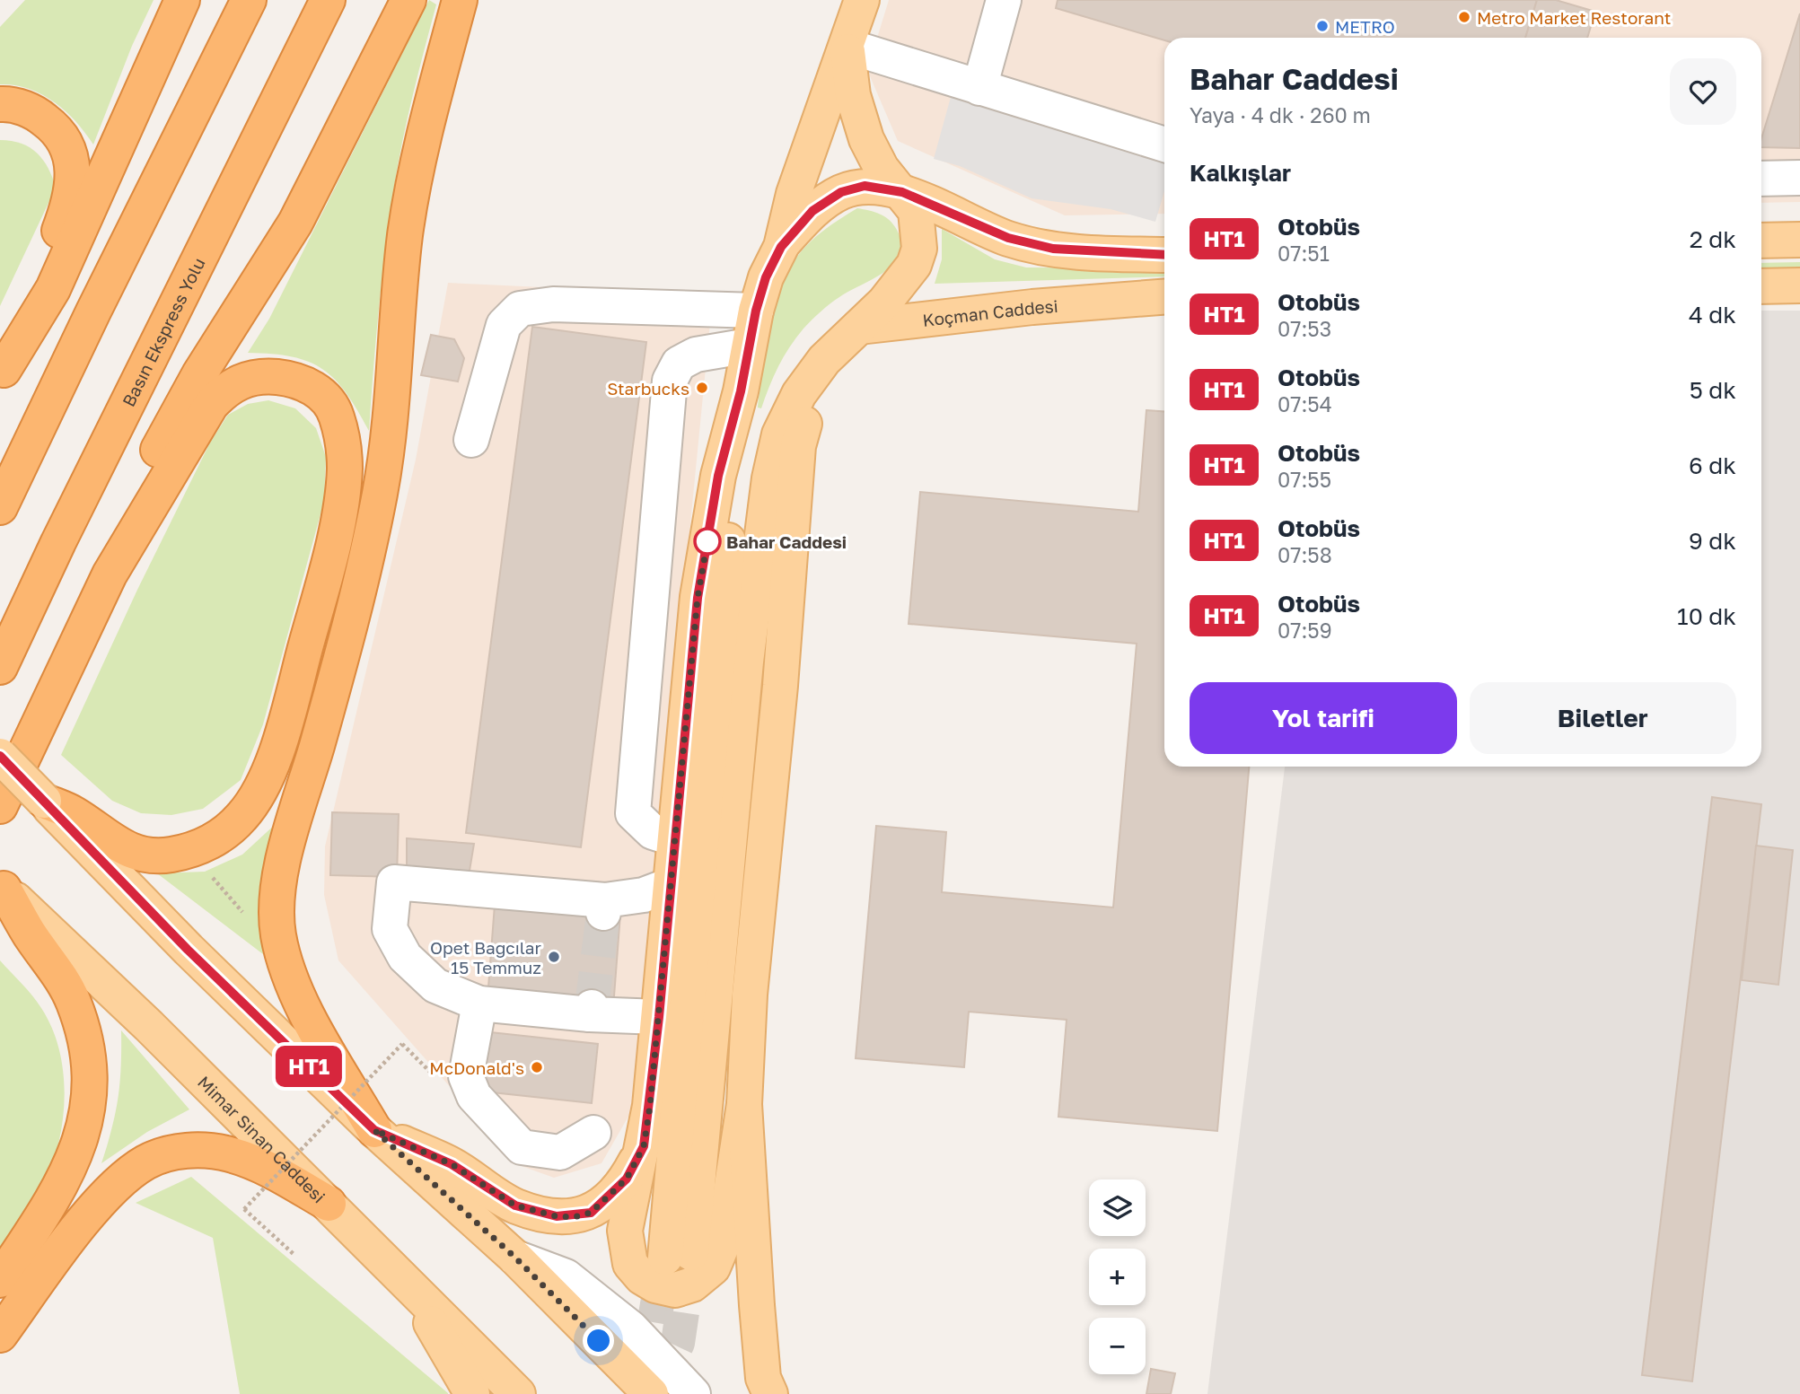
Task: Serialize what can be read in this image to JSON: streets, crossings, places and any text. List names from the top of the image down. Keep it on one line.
{"streets":{"highway":["Basın Ekspress Yolu"],"main road":["Koçman Caddesi","Mimar Sinan Caddesi"]},"places":["Metro Market Restorant","METRO","Starbucks","Bahar Caddesi","Opet Bağcılar 15 Temmuz","McDonald's"],"lines":["bus line HT1"],"page":{"on_map":"HT1","heading":[["Bahar Caddesi","Yaya · 4 dk · 260 m"],"Kalkışlar"],"list":[{"mark":"HT1","name":"Otobüs","note":"07:51","value":"2 dk"},{"mark":"HT1","name":"Otobüs","note":"07:53","value":"4 dk"},{"mark":"HT1","name":"Otobüs","note":"07:54","value":"5 dk"},{"mark":"HT1","name":"Otobüs","note":"07:55","value":"6 dk"},{"mark":"HT1","name":"Otobüs","note":"07:58","value":"9 dk"},{"mark":"HT1","name":"Otobüs","note":"07:59","value":"10 dk"}],"buttons":["Yol tarifi","Biletler"],"map_buttons":["+","−"]}}
